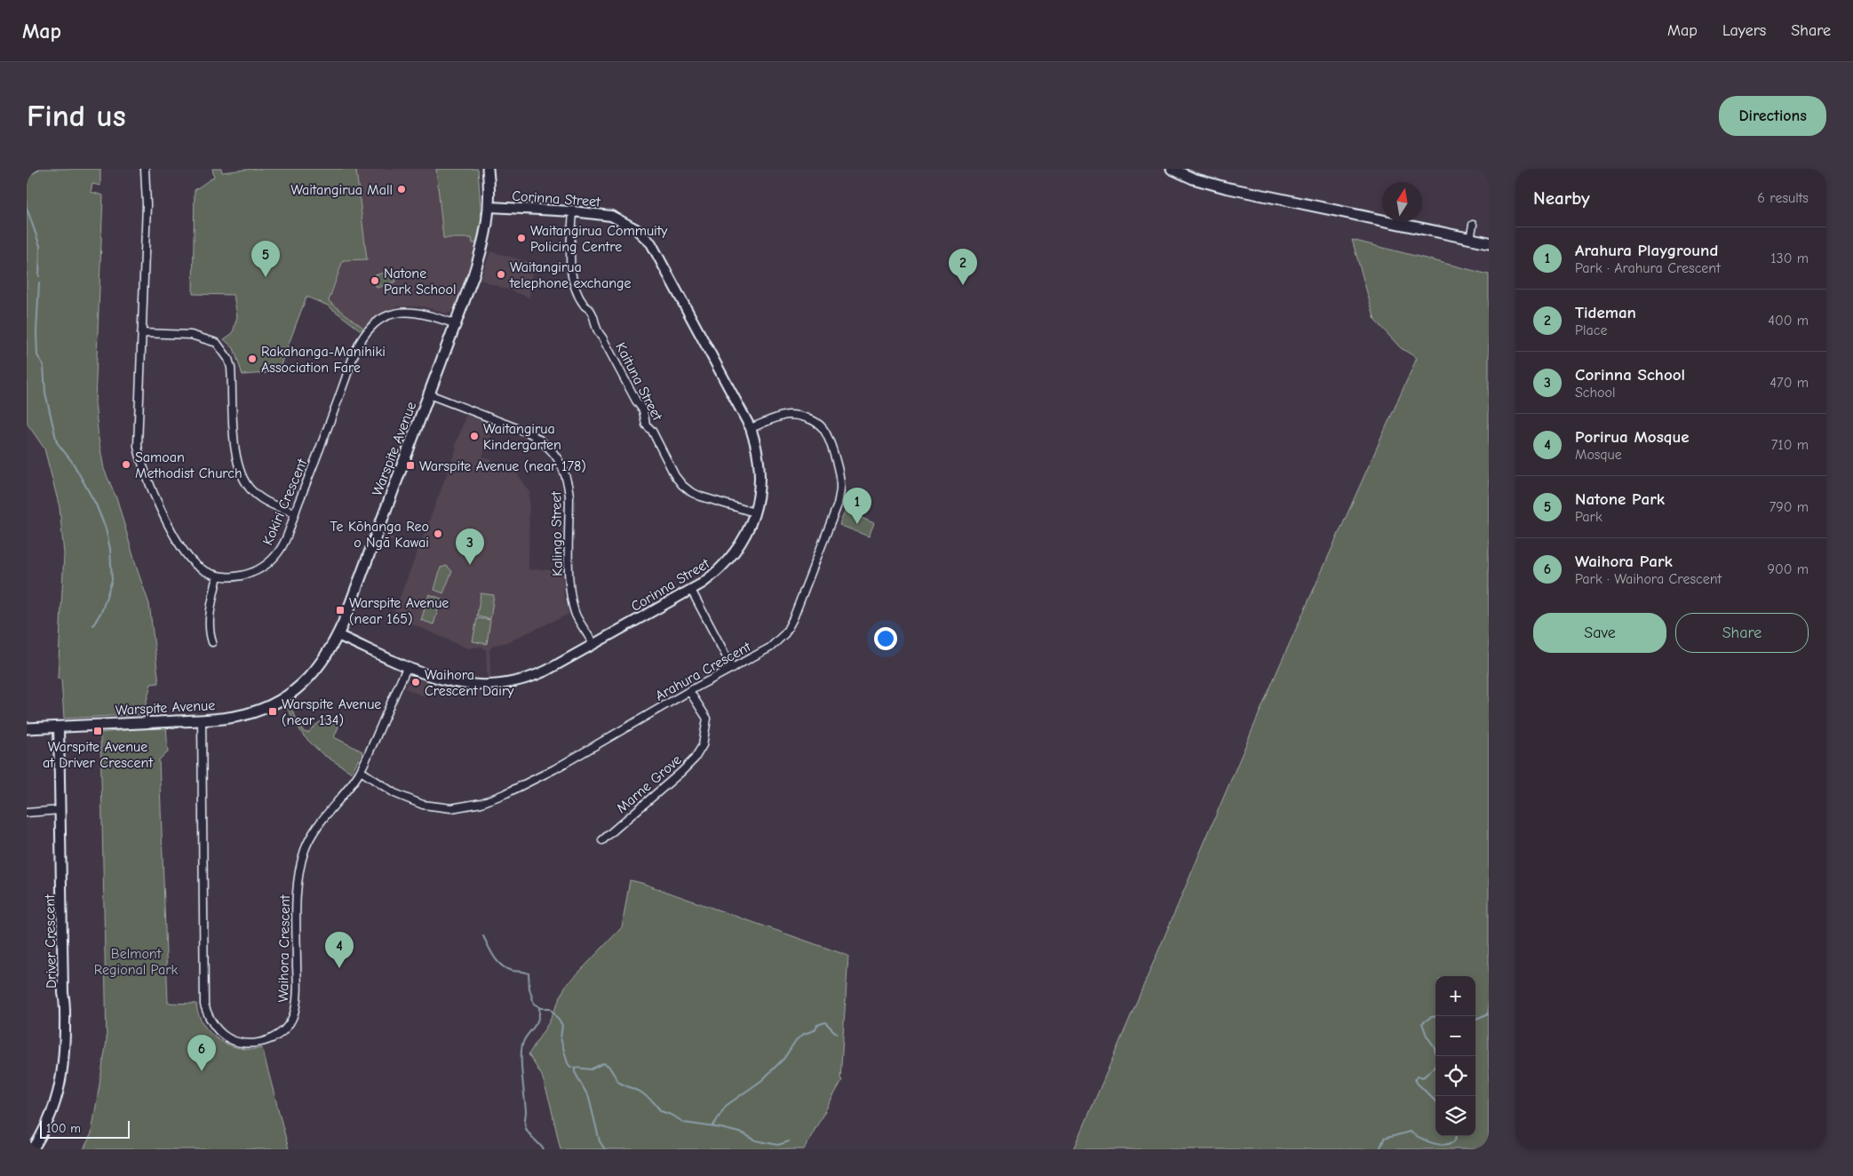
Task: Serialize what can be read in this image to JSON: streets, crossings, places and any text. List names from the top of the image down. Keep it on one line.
{"streets":{"main road":["Warspite Avenue"],"street":["Corinna Street","Kaituna Street","Kokiri Crescent","Kalingo Street","Arahura Crescent","Marne Grove","Driver Crescent","Waihora Crescent"]},"crossings":[["Corinna Street","Kaituna Street"],["Corinna Street","Warspite Avenue"],["Corinna Street","Kalingo Street"],["Corinna Street","Arahura Crescent"],["Corinna Street","Waihora Crescent"],["Warspite Avenue","Kokiri Crescent"],["Warspite Avenue","Kalingo Street"],["Warspite Avenue","Driver Crescent"],["Warspite Avenue","Waihora Crescent"],["Arahura Crescent","Marne Grove"],["Arahura Crescent","Waihora Crescent"]],"parks":["Belmont Regional Park"],"places":{"other":["Waitangirua Mall","Waitangirua Commuity Policing Centre","Waitangirua telephone exchange","Natone Park School","Rakahanga-Manihiki Association Fare","Waitangirua Kindergarten","Samoan Methodist Church","Te Kōhanga Reo o Ngā Kawai","Waihora Crescent Dairy"],"transit":["Warspite Avenue (near 178)","Warspite Avenue (near 165)","Warspite Avenue (near 134)","Warspite Avenue at Driver Crescent"]},"scale_bar":"100 m","north":"top","page":{"header":"Map","nav":["Map","Layers","Share"],"buttons":["Directions",["Save","Share"]],"title":"Find us","heading":["Nearby","6 results"],"list":[{"mark":"1","name":"Arahura Playground","note":"Park · Arahura Crescent","value":"130 m"},{"mark":"2","name":"Tideman","note":"Place","value":"400 m"},{"mark":"3","name":"Corinna School","note":"School","value":"470 m"},{"mark":"4","name":"Porirua Mosque","note":"Mosque","value":"710 m"},{"mark":"5","name":"Natone Park","note":"Park","value":"790 m"},{"mark":"6","name":"Waihora Park","note":"Park · Waihora Crescent","value":"900 m"}],"pins":["5","2","1","3","4","6"],"map_buttons":["+","−"],"scale":"100 m"}}
